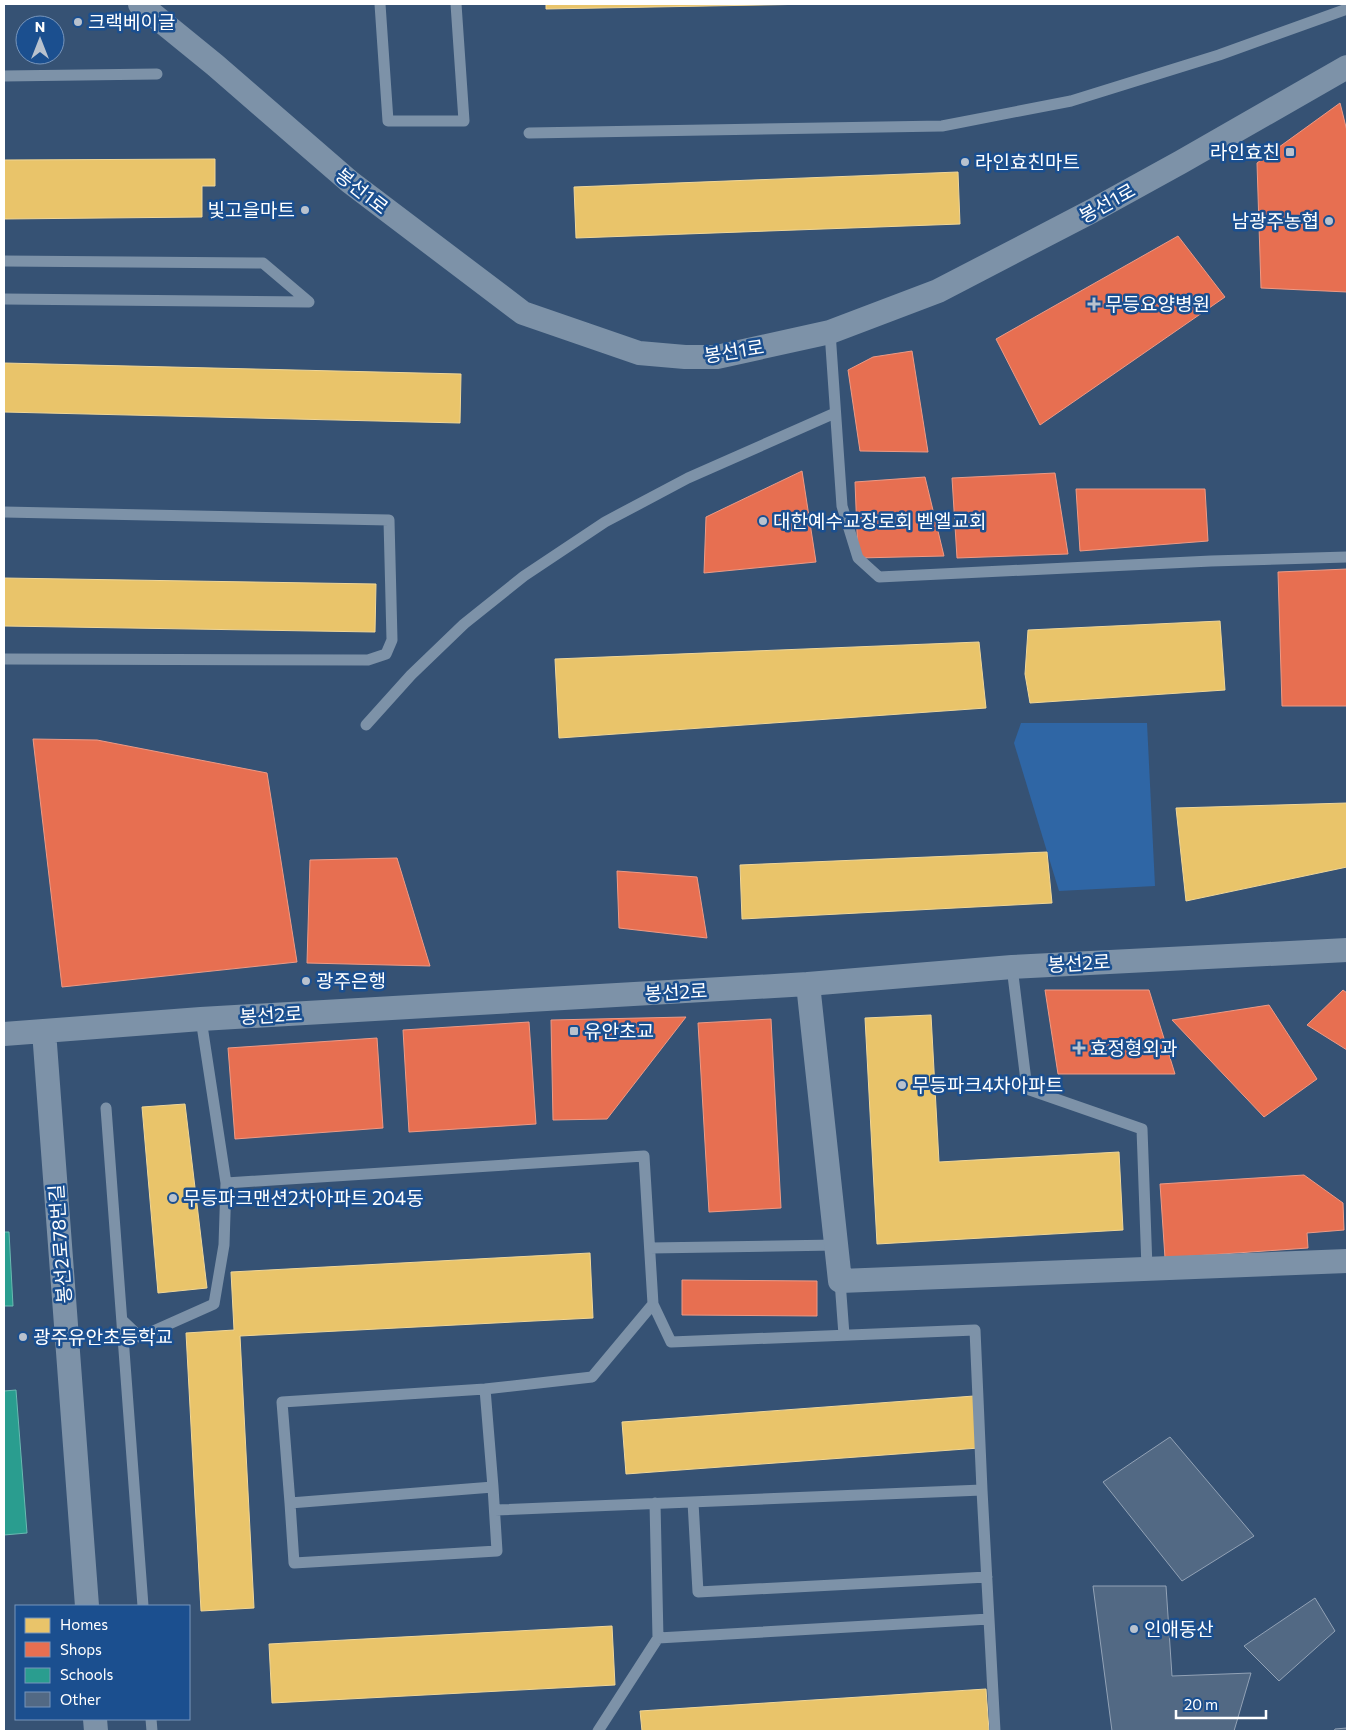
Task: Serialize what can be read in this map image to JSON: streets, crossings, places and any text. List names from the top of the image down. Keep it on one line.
{"streets":{"street":["봉선1로","봉선2로","봉선2로78번길"]},"crossings":[["봉선2로","봉선2로78번길"]],"places":{"other":["크랙베이글","라인효친마트","빛고을마트","남광주농협","대한예수교장로회 벧엘교회","광주은행","무등파크4차아파트","무등파크맨션2차아파트 204동","광주유안초등학교","인애동산"],"transit":["라인효친","유안초교"],"health":["무등요양병원","효정형외과"]},"legend":["Homes","Shops","Schools","Other"],"scale_bar":"20 m","north":"top"}
